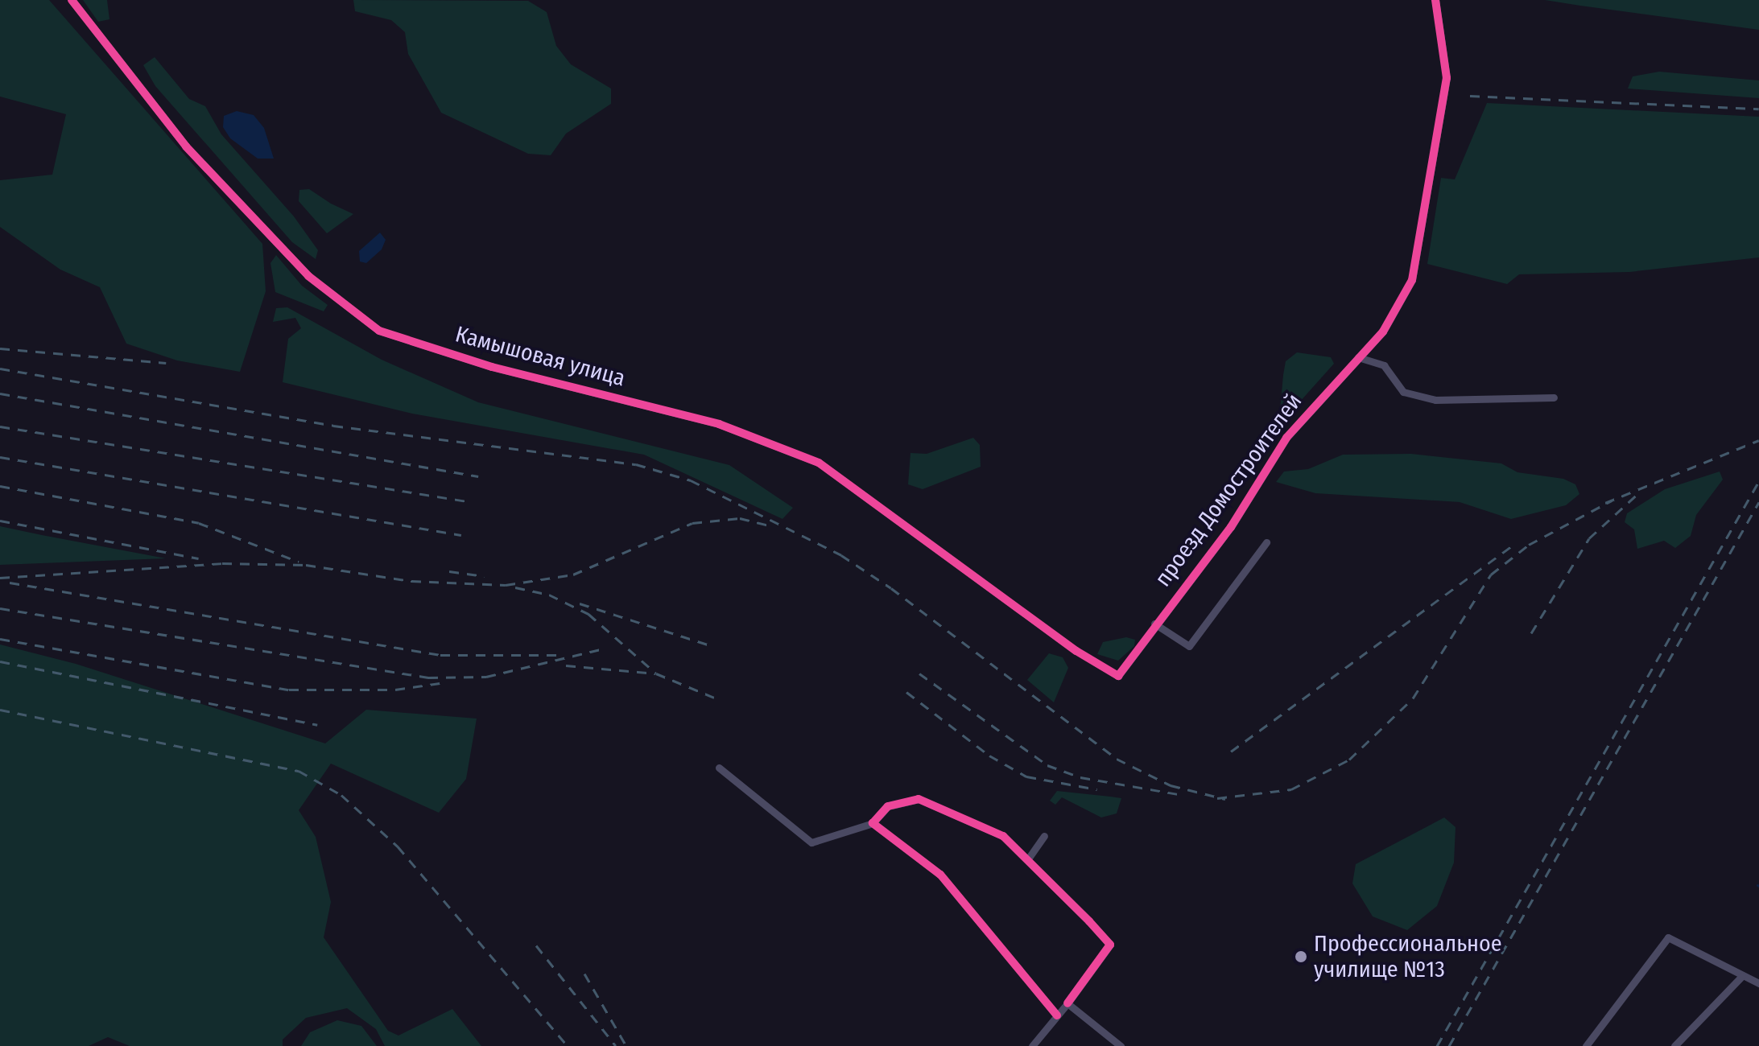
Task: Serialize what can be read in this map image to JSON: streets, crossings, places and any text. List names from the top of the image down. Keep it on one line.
{"streets":{"street":["Камышовая улица","проезд Домостроителей"]},"crossings":[["Камышовая улица","проезд Домостроителей"]],"places":["Профессиональное училище №13"]}
